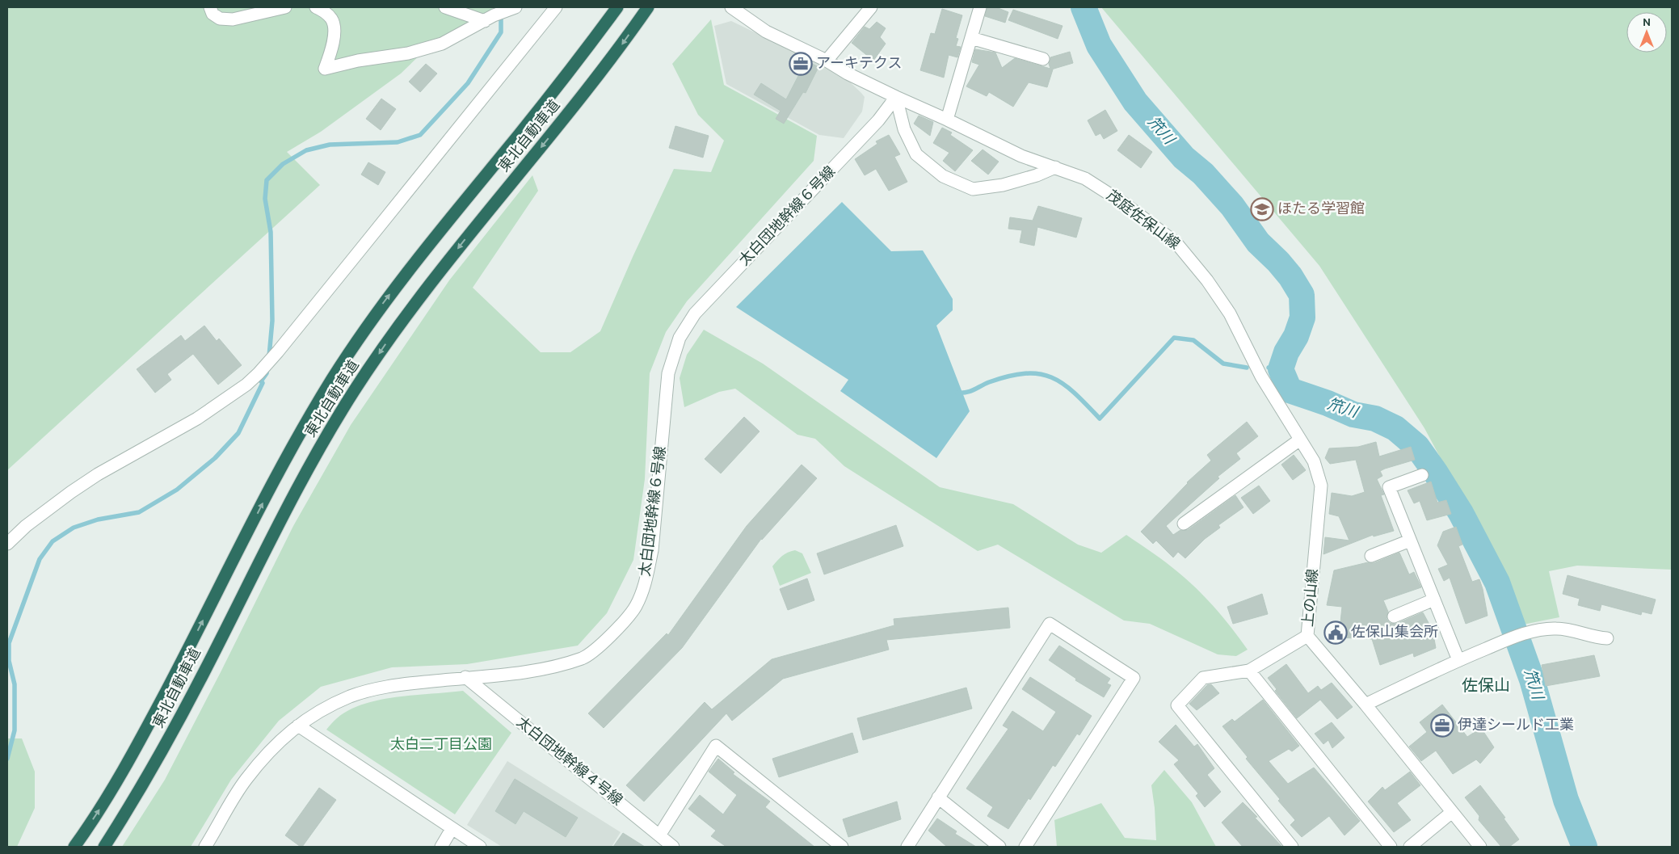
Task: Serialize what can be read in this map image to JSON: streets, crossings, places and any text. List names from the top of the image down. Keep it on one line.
{"streets":{"highway":["東北自動車道"],"street":["太白団地幹線６号線","茂庭佐保山線","上の山線","太白団地幹線４号線"]},"crossings":[["太白団地幹線６号線","茂庭佐保山線"],["太白団地幹線６号線","太白団地幹線４号線"],["茂庭佐保山線","上の山線"]],"districts":["佐保山"],"water":["笊川"],"parks":["太白二丁目公園"],"places":{"office":["アーキテクス","伊達シールド工業"],"school or university":["ほたる学習館"],"public building":["佐保山集会所"]},"north":"top"}
